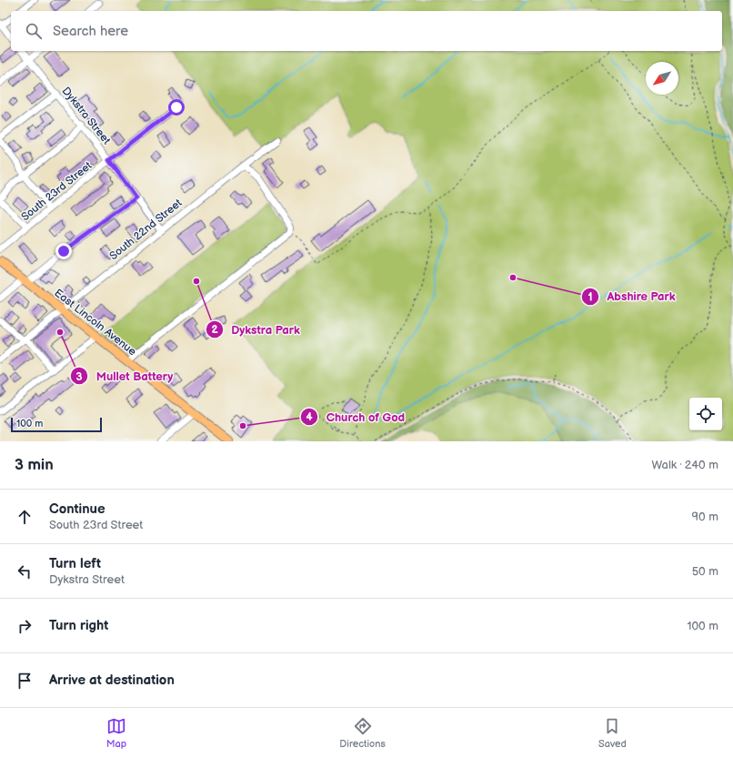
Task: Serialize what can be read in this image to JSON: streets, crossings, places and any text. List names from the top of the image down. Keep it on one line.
{"streets":{"main road":["East Lincoln Avenue"],"street":["Dykstra Street","South 23rd Street","South 22nd Street"]},"crossings":[["Dykstra Street","South 23rd Street"],["Dykstra Street","South 22nd Street"],["South 22nd Street","East Lincoln Avenue"]],"places":["Abshire Park","Dykstra Park","Mullet Battery","Church of God"],"scale_bar":"100 m","north":"bottom left","page":{"search":"Search here","scale":"100 m","heading":["3 min","Walk · 240 m"],"list":[["Continue","South 23rd Street","90 m"],["Turn left","Dykstra Street","50 m"],["Turn right","100 m"],"Arrive at destination"],"nav":["Map","Directions","Saved"]}}
